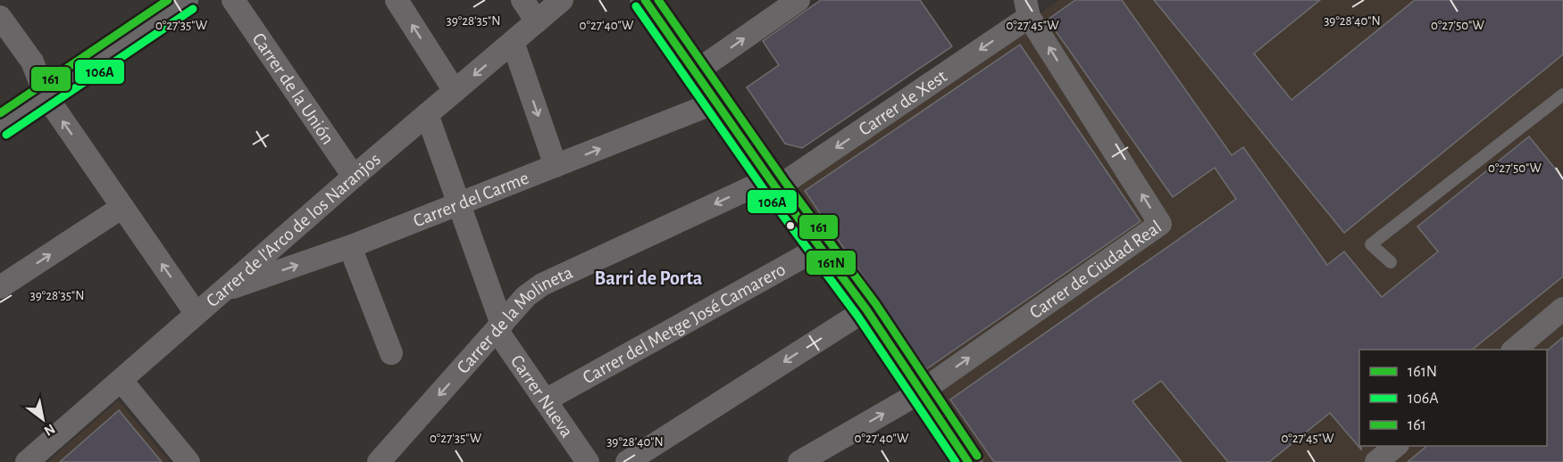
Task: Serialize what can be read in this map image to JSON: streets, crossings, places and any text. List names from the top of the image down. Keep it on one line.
{"streets":{"street":["Carrer de la Unión","Carrer de Xest","Carrer del Carme","Carrer de l'Arco de los Naranjos","Carrer de Ciudad Real","Carrer de la Molineta","Carrer del Metge José Camarero","Carrer Nueva"]},"crossings":[["Carrer de la Unión","Carrer de l'Arco de los Naranjos"],["Carrer de Xest","Carrer de Ciudad Real"],["Carrer de Xest","Carrer de la Molineta"],["Carrer del Carme","Carrer de l'Arco de los Naranjos"],["Carrer del Carme","Carrer Nueva"],["Carrer de l'Arco de los Naranjos","Carrer Nueva"],["Carrer de la Molineta","Carrer Nueva"],["Carrer del Metge José Camarero","Carrer Nueva"]],"one_way":["Carrer del Carme"],"districts":["Barri de Porta"],"lines":["transit line 161N","transit line 161","transit line 106A"],"legend":["161N","106A","161"],"north":"bottom right","coordinates":["39°28'35\"N","39°28'40\"N","0°27'45\"W","0°27'35\"W","0°27'40\"W","0°27'50\"W"]}
